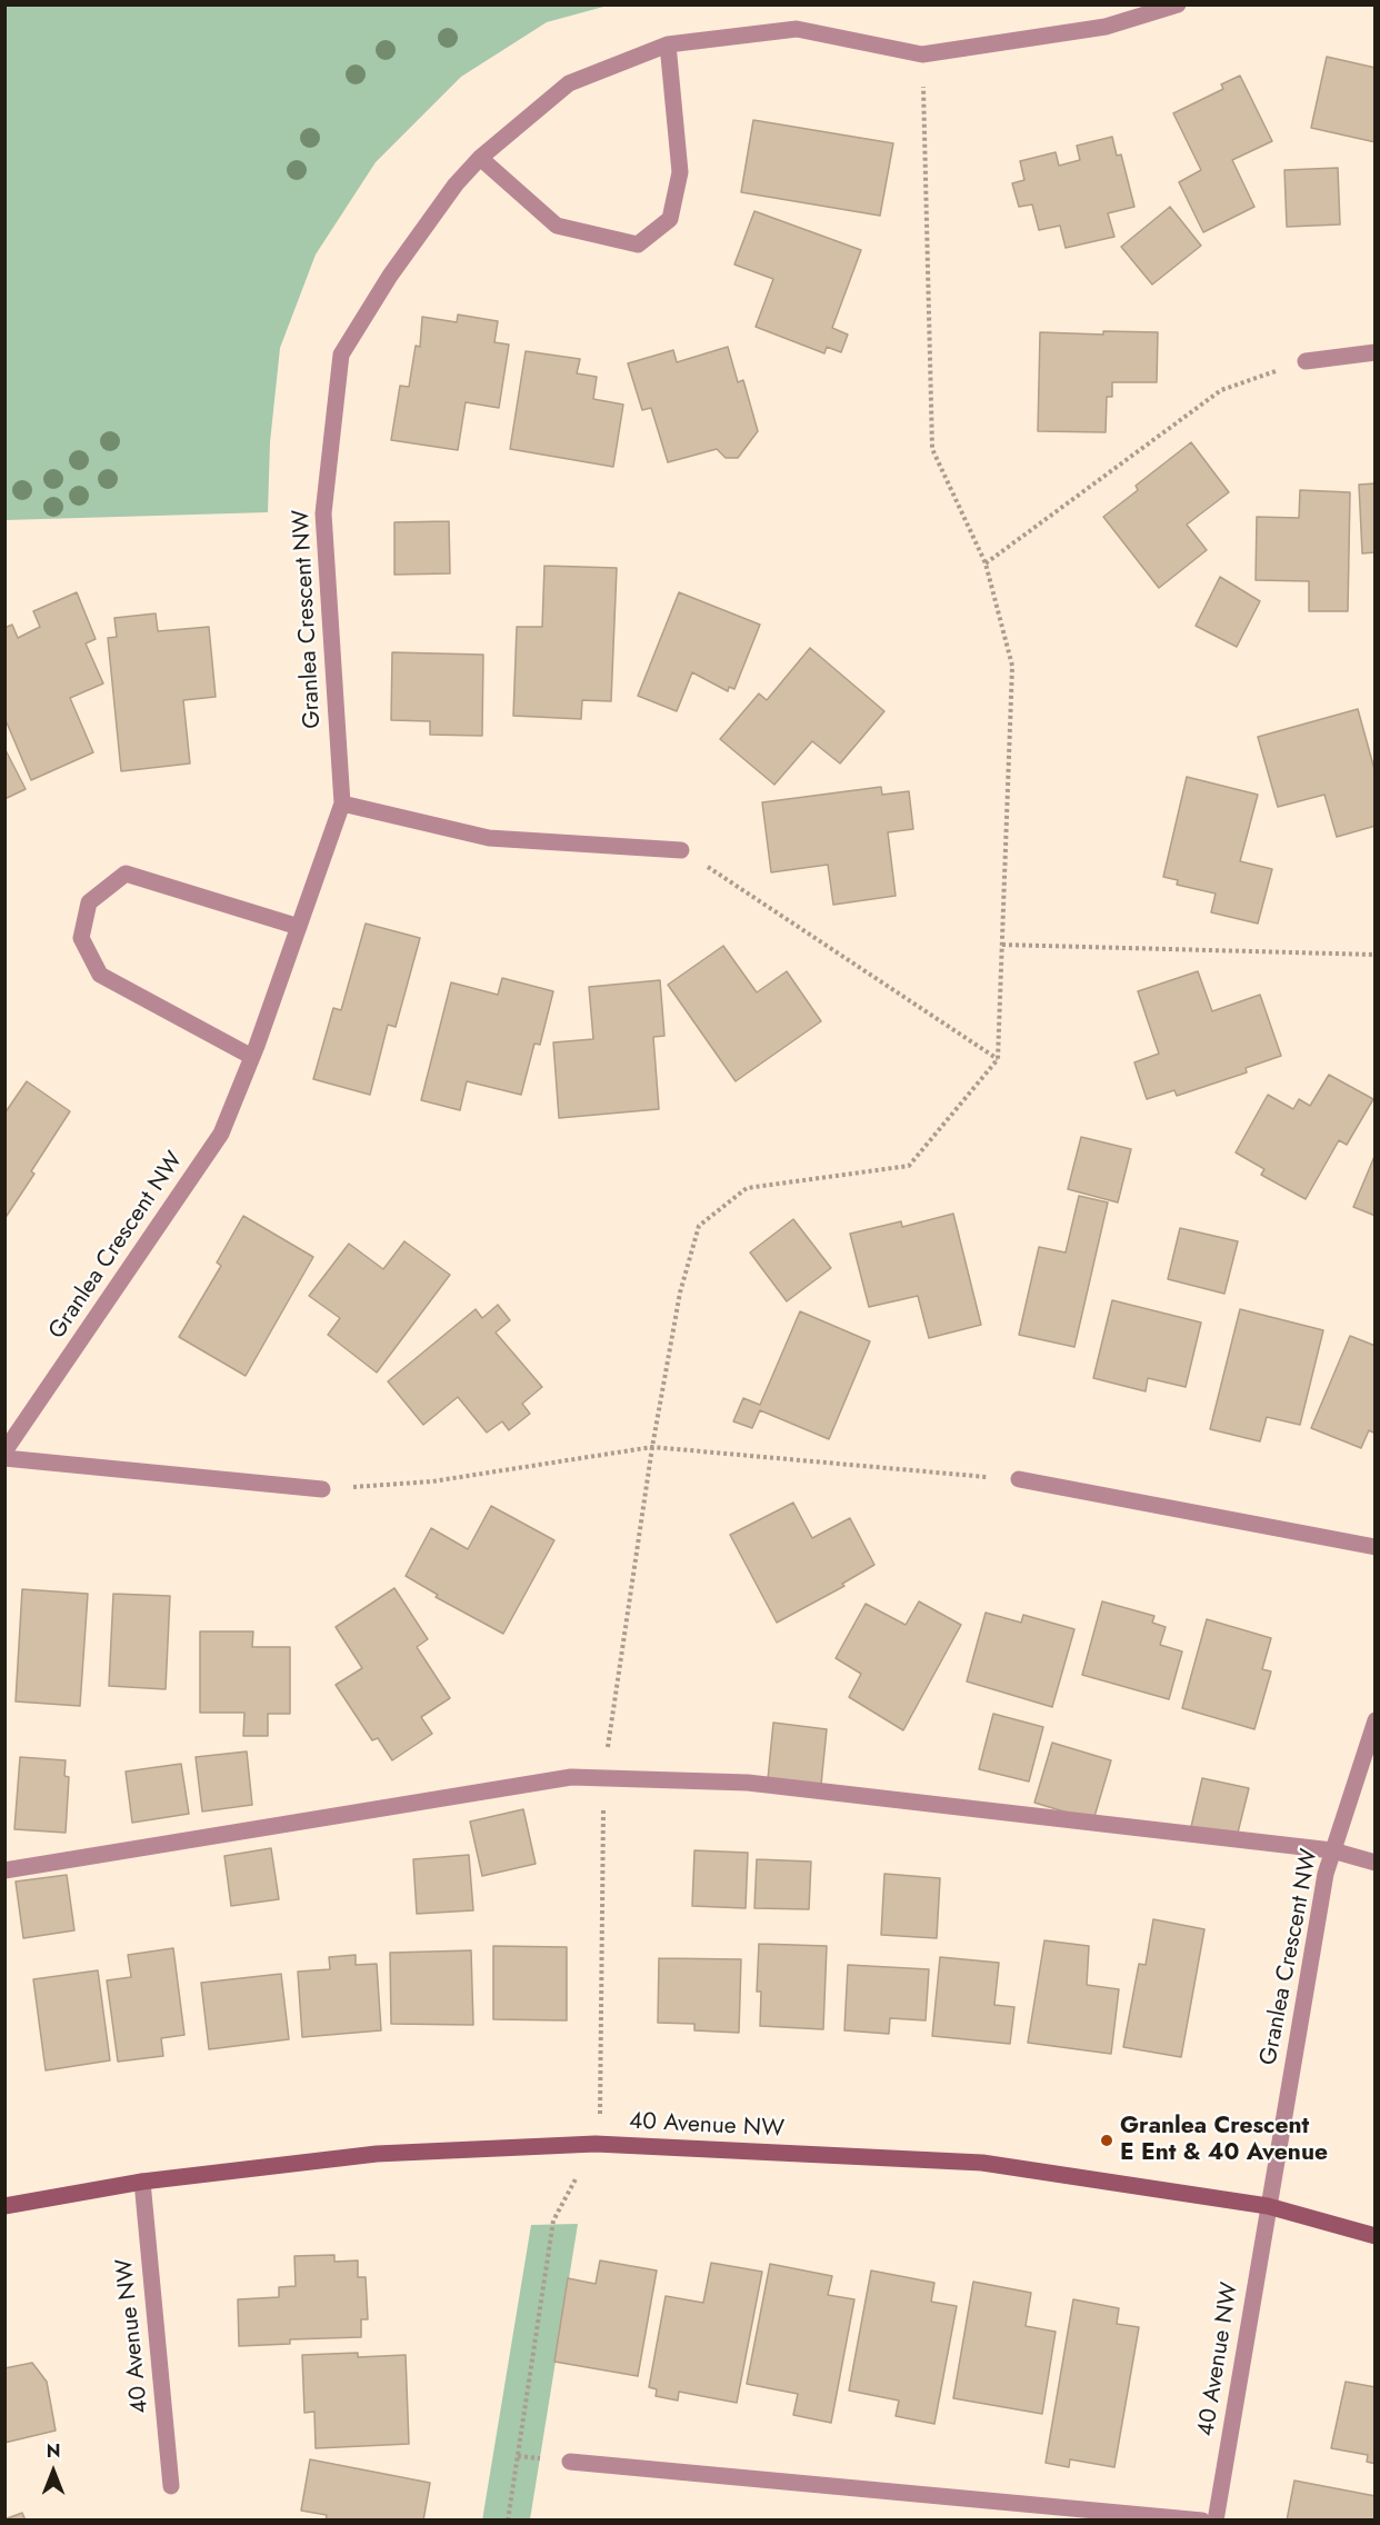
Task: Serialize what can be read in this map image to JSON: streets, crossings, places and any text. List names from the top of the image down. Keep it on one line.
{"streets":{"street":["Granlea Crescent NW","40 Avenue NW"]},"crossings":[["Granlea Crescent NW","40 Avenue NW"]],"places":["Granlea Crescent E Ent & 40 Avenue"],"north":"top"}
